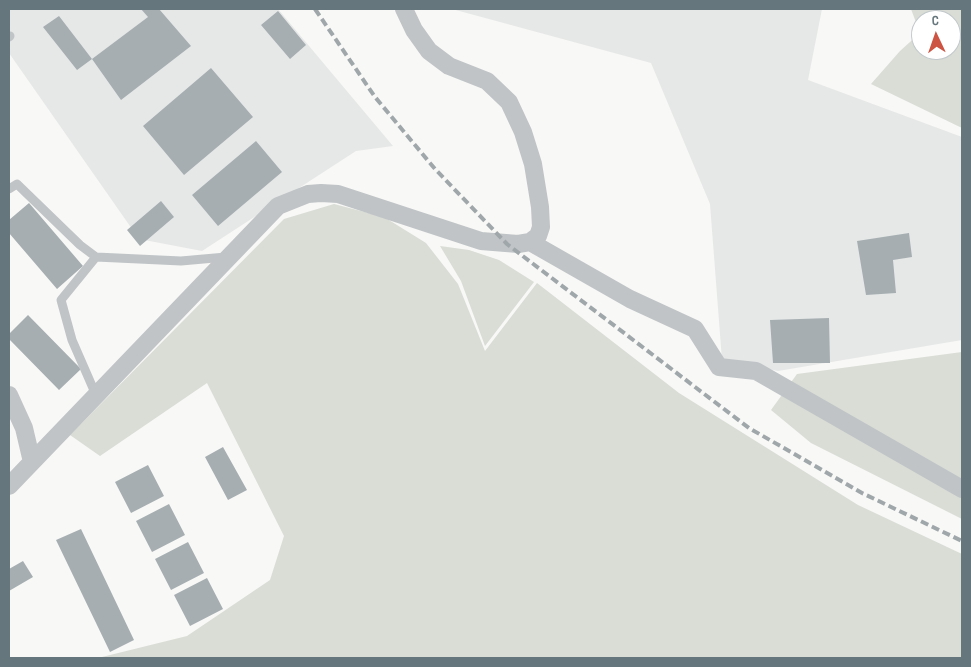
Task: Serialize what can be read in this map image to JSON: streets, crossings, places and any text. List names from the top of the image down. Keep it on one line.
{"north":"top"}
